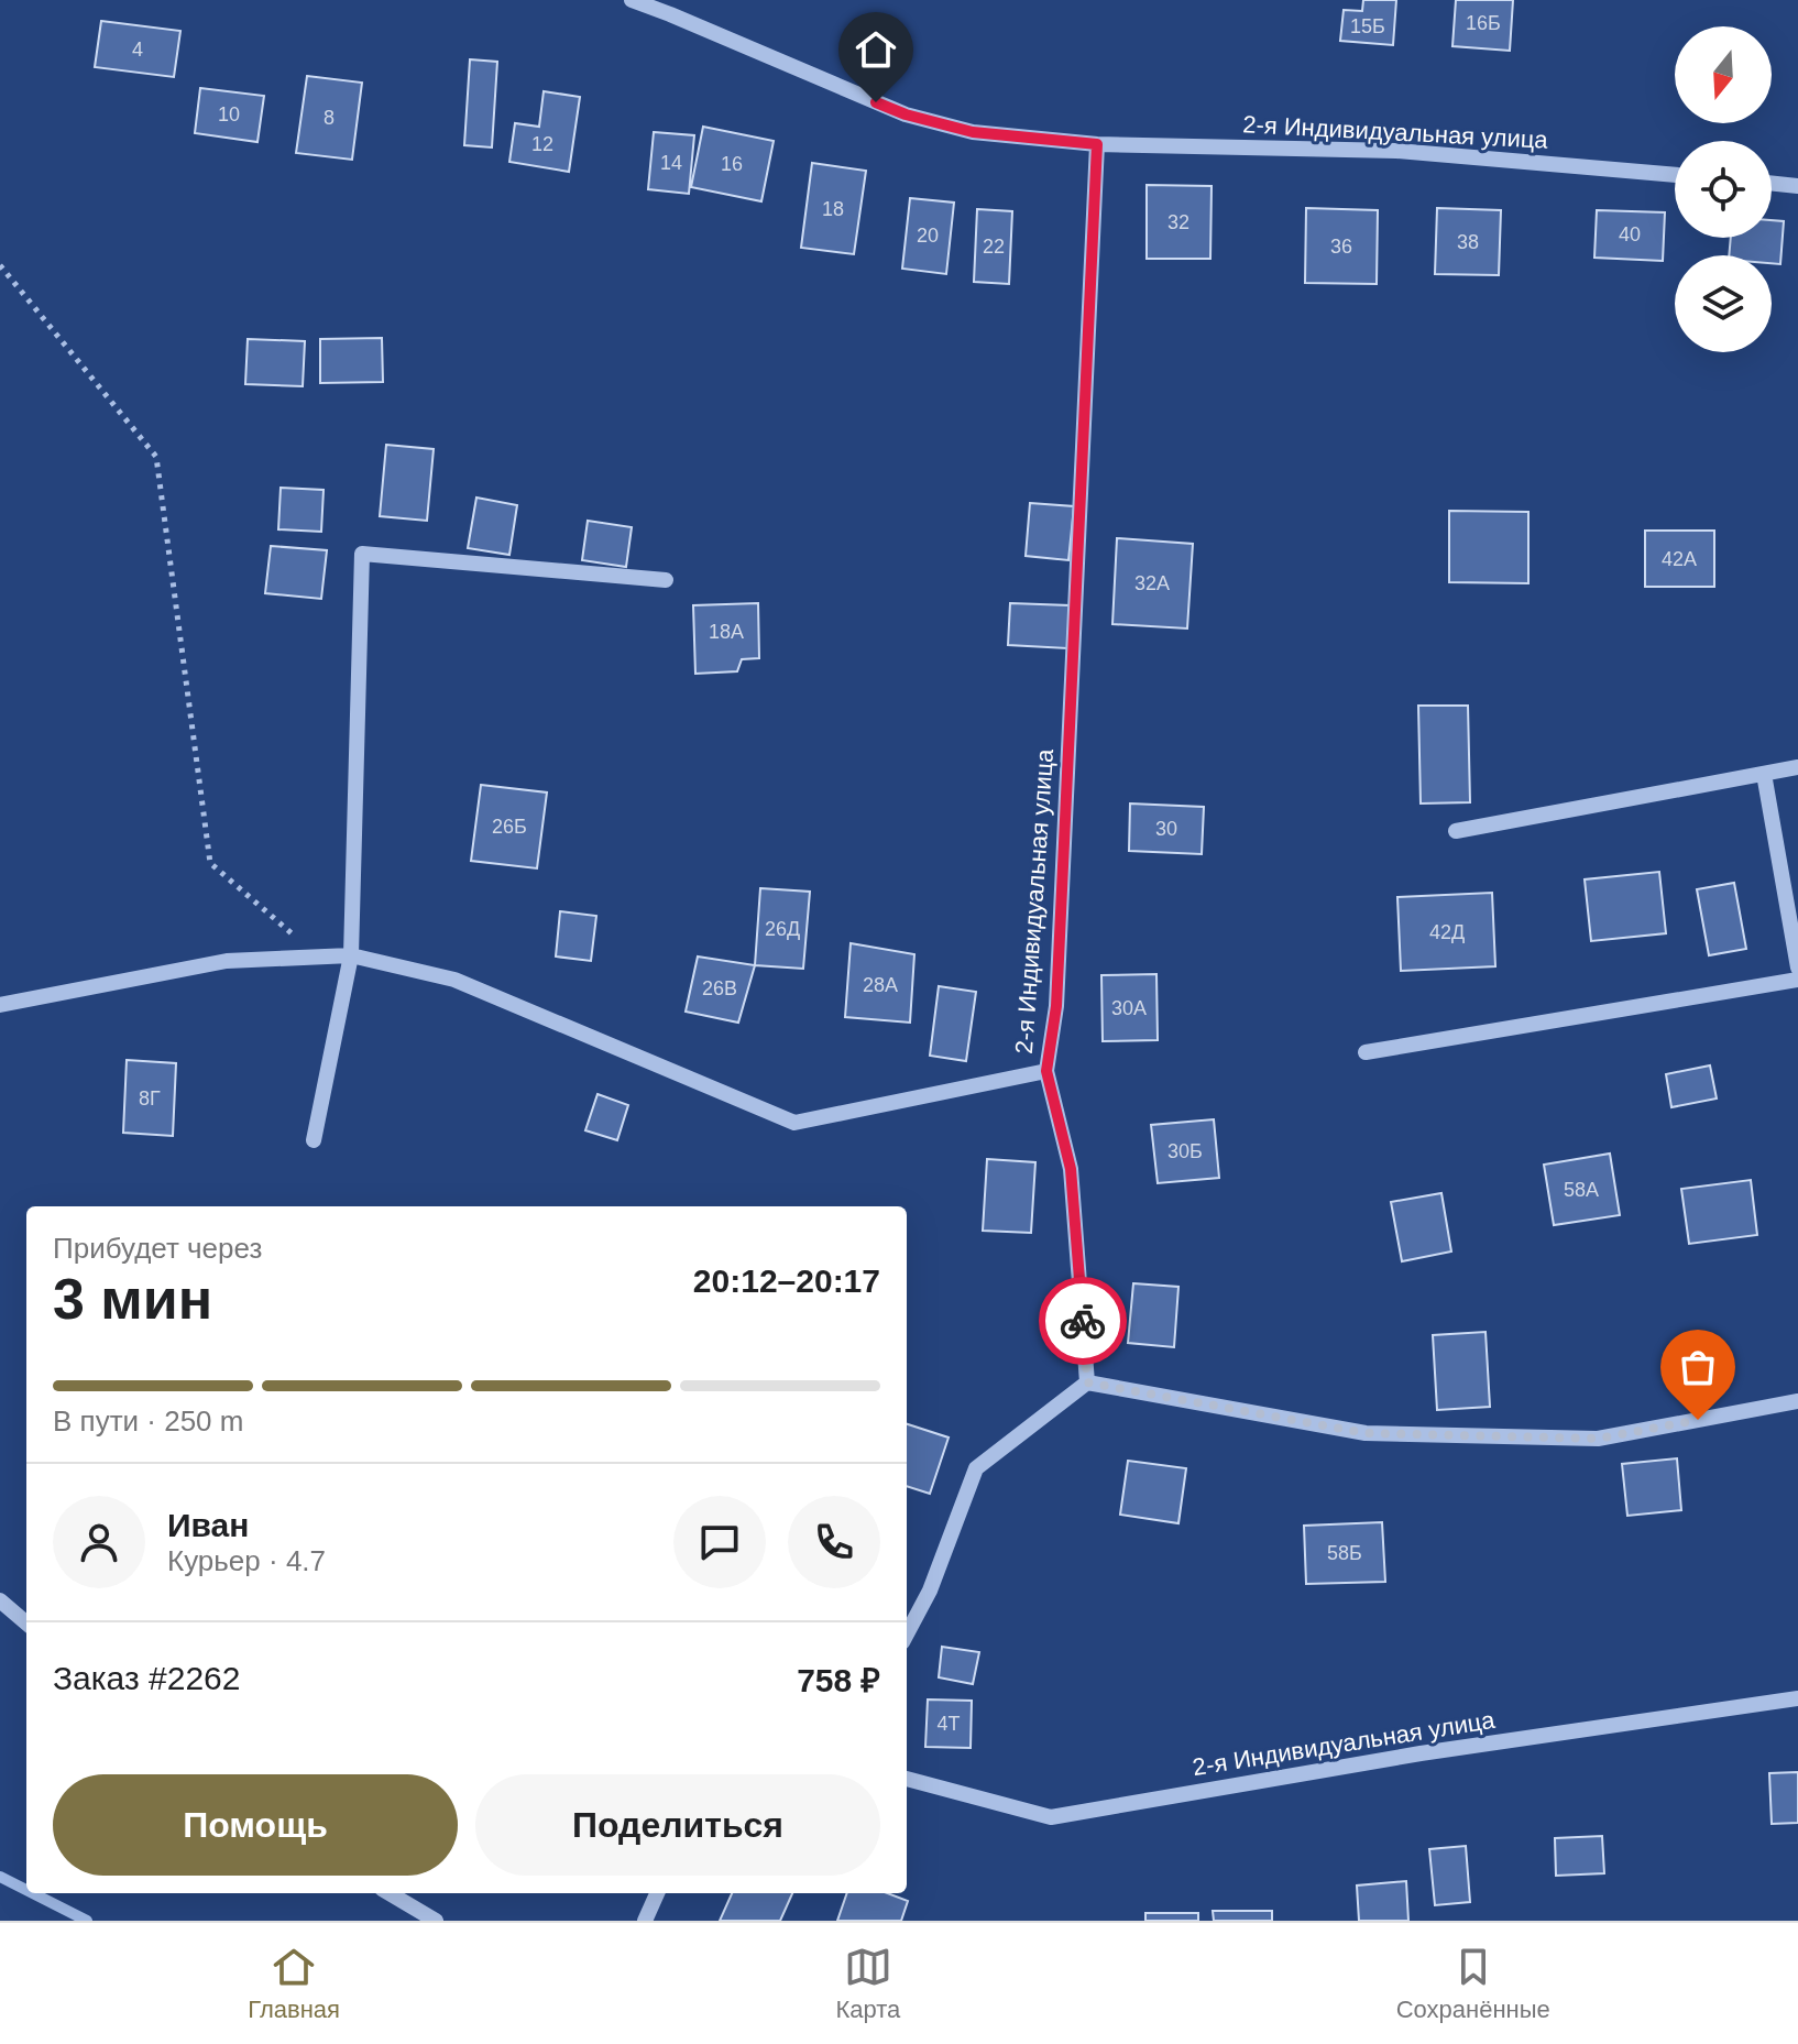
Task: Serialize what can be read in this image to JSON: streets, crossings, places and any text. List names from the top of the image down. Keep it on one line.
{"streets":{"street":["2-я Индивидуальная улица"]},"house_numbers":["16Б","15Б","4","10","8","12","14","16","18","32","40","20","38","22","36","42А","32А","18А","26Б","30","26Д","42Д","28А","26В","30А","8Г","30Б","58А","58Б","4Т"],"north":"bottom","page":{"heading":["3 мин","Прибудет через","20:12–20:17"],"panel":["Иван","Курьер · 4.7","Заказ #2262","758 ₽"],"bar":"В пути · 250 m","buttons":["Помощь","Поделиться"],"tabs":["Главная","Карта","Сохранённые"]}}
